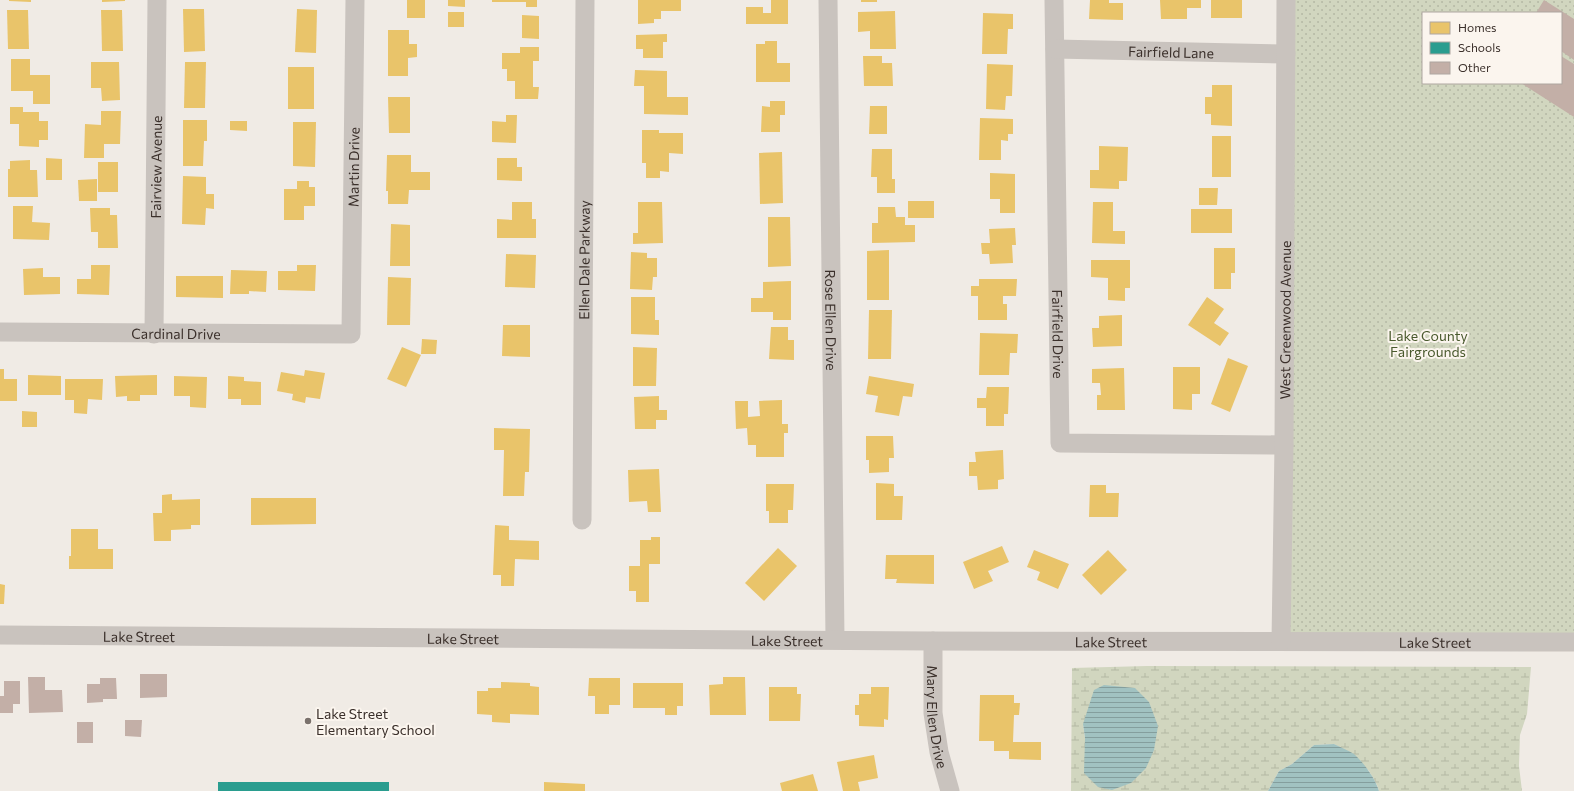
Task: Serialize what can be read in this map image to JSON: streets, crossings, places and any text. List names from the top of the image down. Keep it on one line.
{"streets":{"street":["Fairfield Lane","Fairview Avenue","Martin Drive","Ellen Dale Parkway","Rose Ellen Drive","West Greenwood Avenue","Cardinal Drive","Fairfield Drive","Lake Street","Mary Ellen Drive"]},"crossings":[["Fairfield Lane","West Greenwood Avenue"],["Fairfield Lane","Fairfield Drive"],["Fairview Avenue","Cardinal Drive"],["Martin Drive","Cardinal Drive"],["Rose Ellen Drive","Lake Street"],["West Greenwood Avenue","Fairfield Drive"],["West Greenwood Avenue","Lake Street"],["Lake Street","Mary Ellen Drive"]],"parks":["Lake County Fairgrounds"],"places":["Lake Street Elementary School"],"legend":["Homes","Schools","Other"]}
